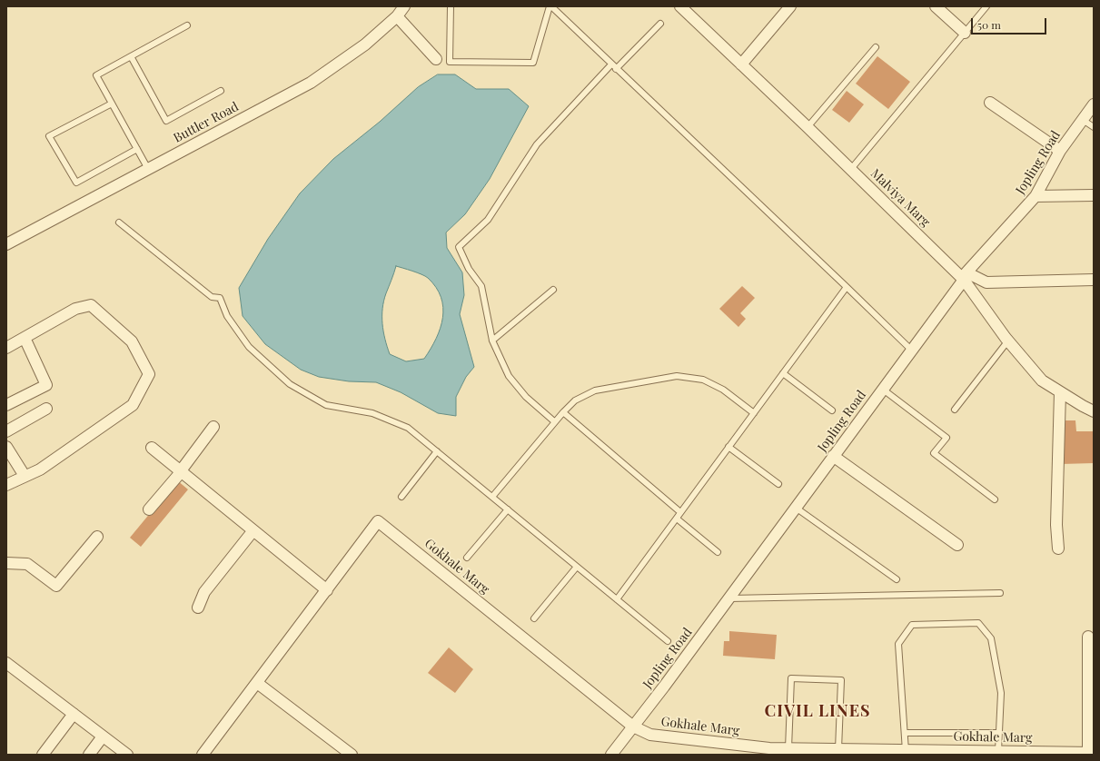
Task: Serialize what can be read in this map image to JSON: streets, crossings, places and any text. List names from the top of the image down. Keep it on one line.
{"streets":{"street":["Buttler Road","Jopling Road","Malviya Marg","Gokhale Marg"]},"crossings":[["Jopling Road","Malviya Marg"],["Jopling Road","Gokhale Marg"]],"districts":["CIVIL LINES"],"scale_bar":"50 m"}
